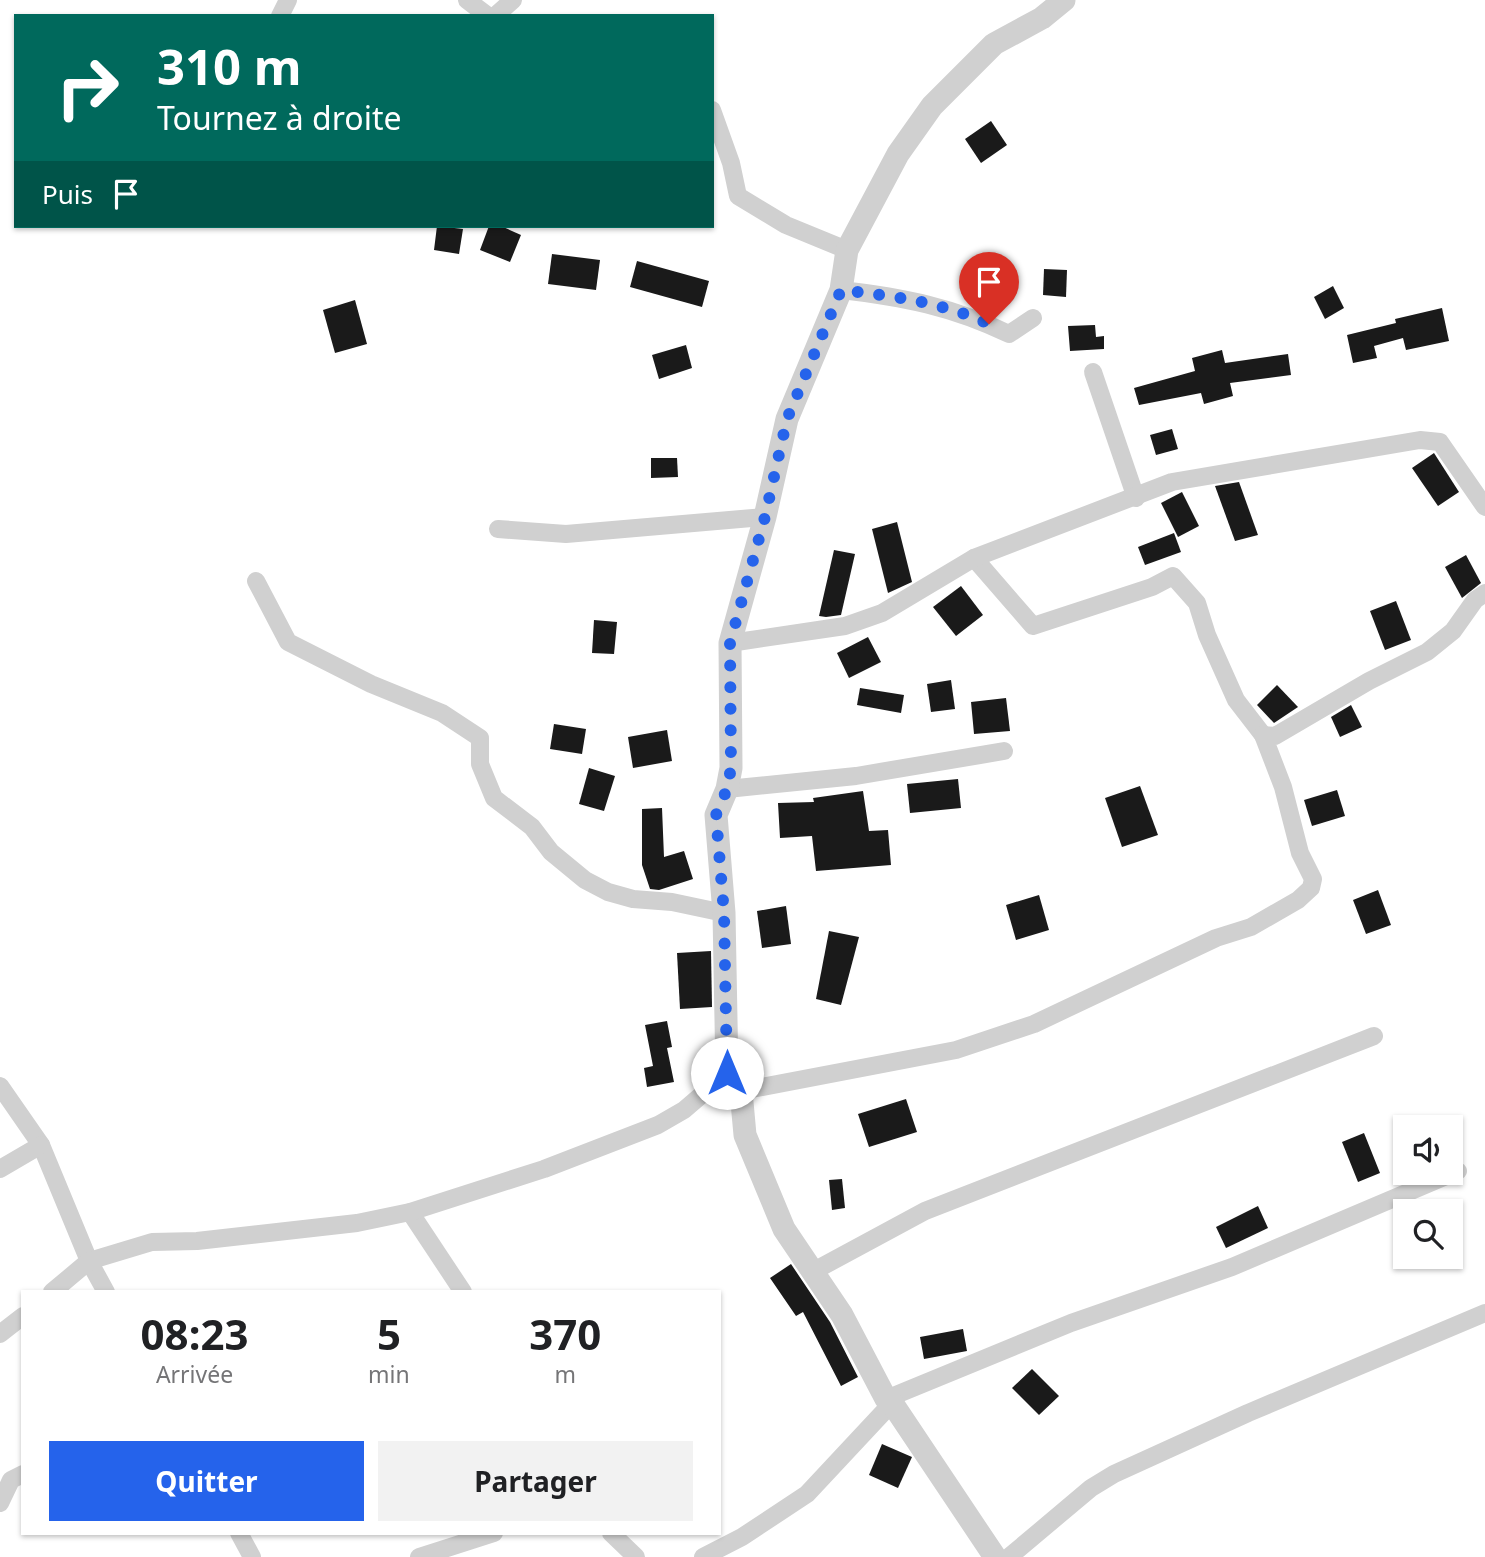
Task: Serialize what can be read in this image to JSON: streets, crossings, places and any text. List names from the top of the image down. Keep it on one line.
{"page":{"turn":["310 m","Tournez à droite"],"then":"Puis","eta":["08:23","Arrivée","5","min","370","m"],"buttons":["Quitter","Partager"]}}
